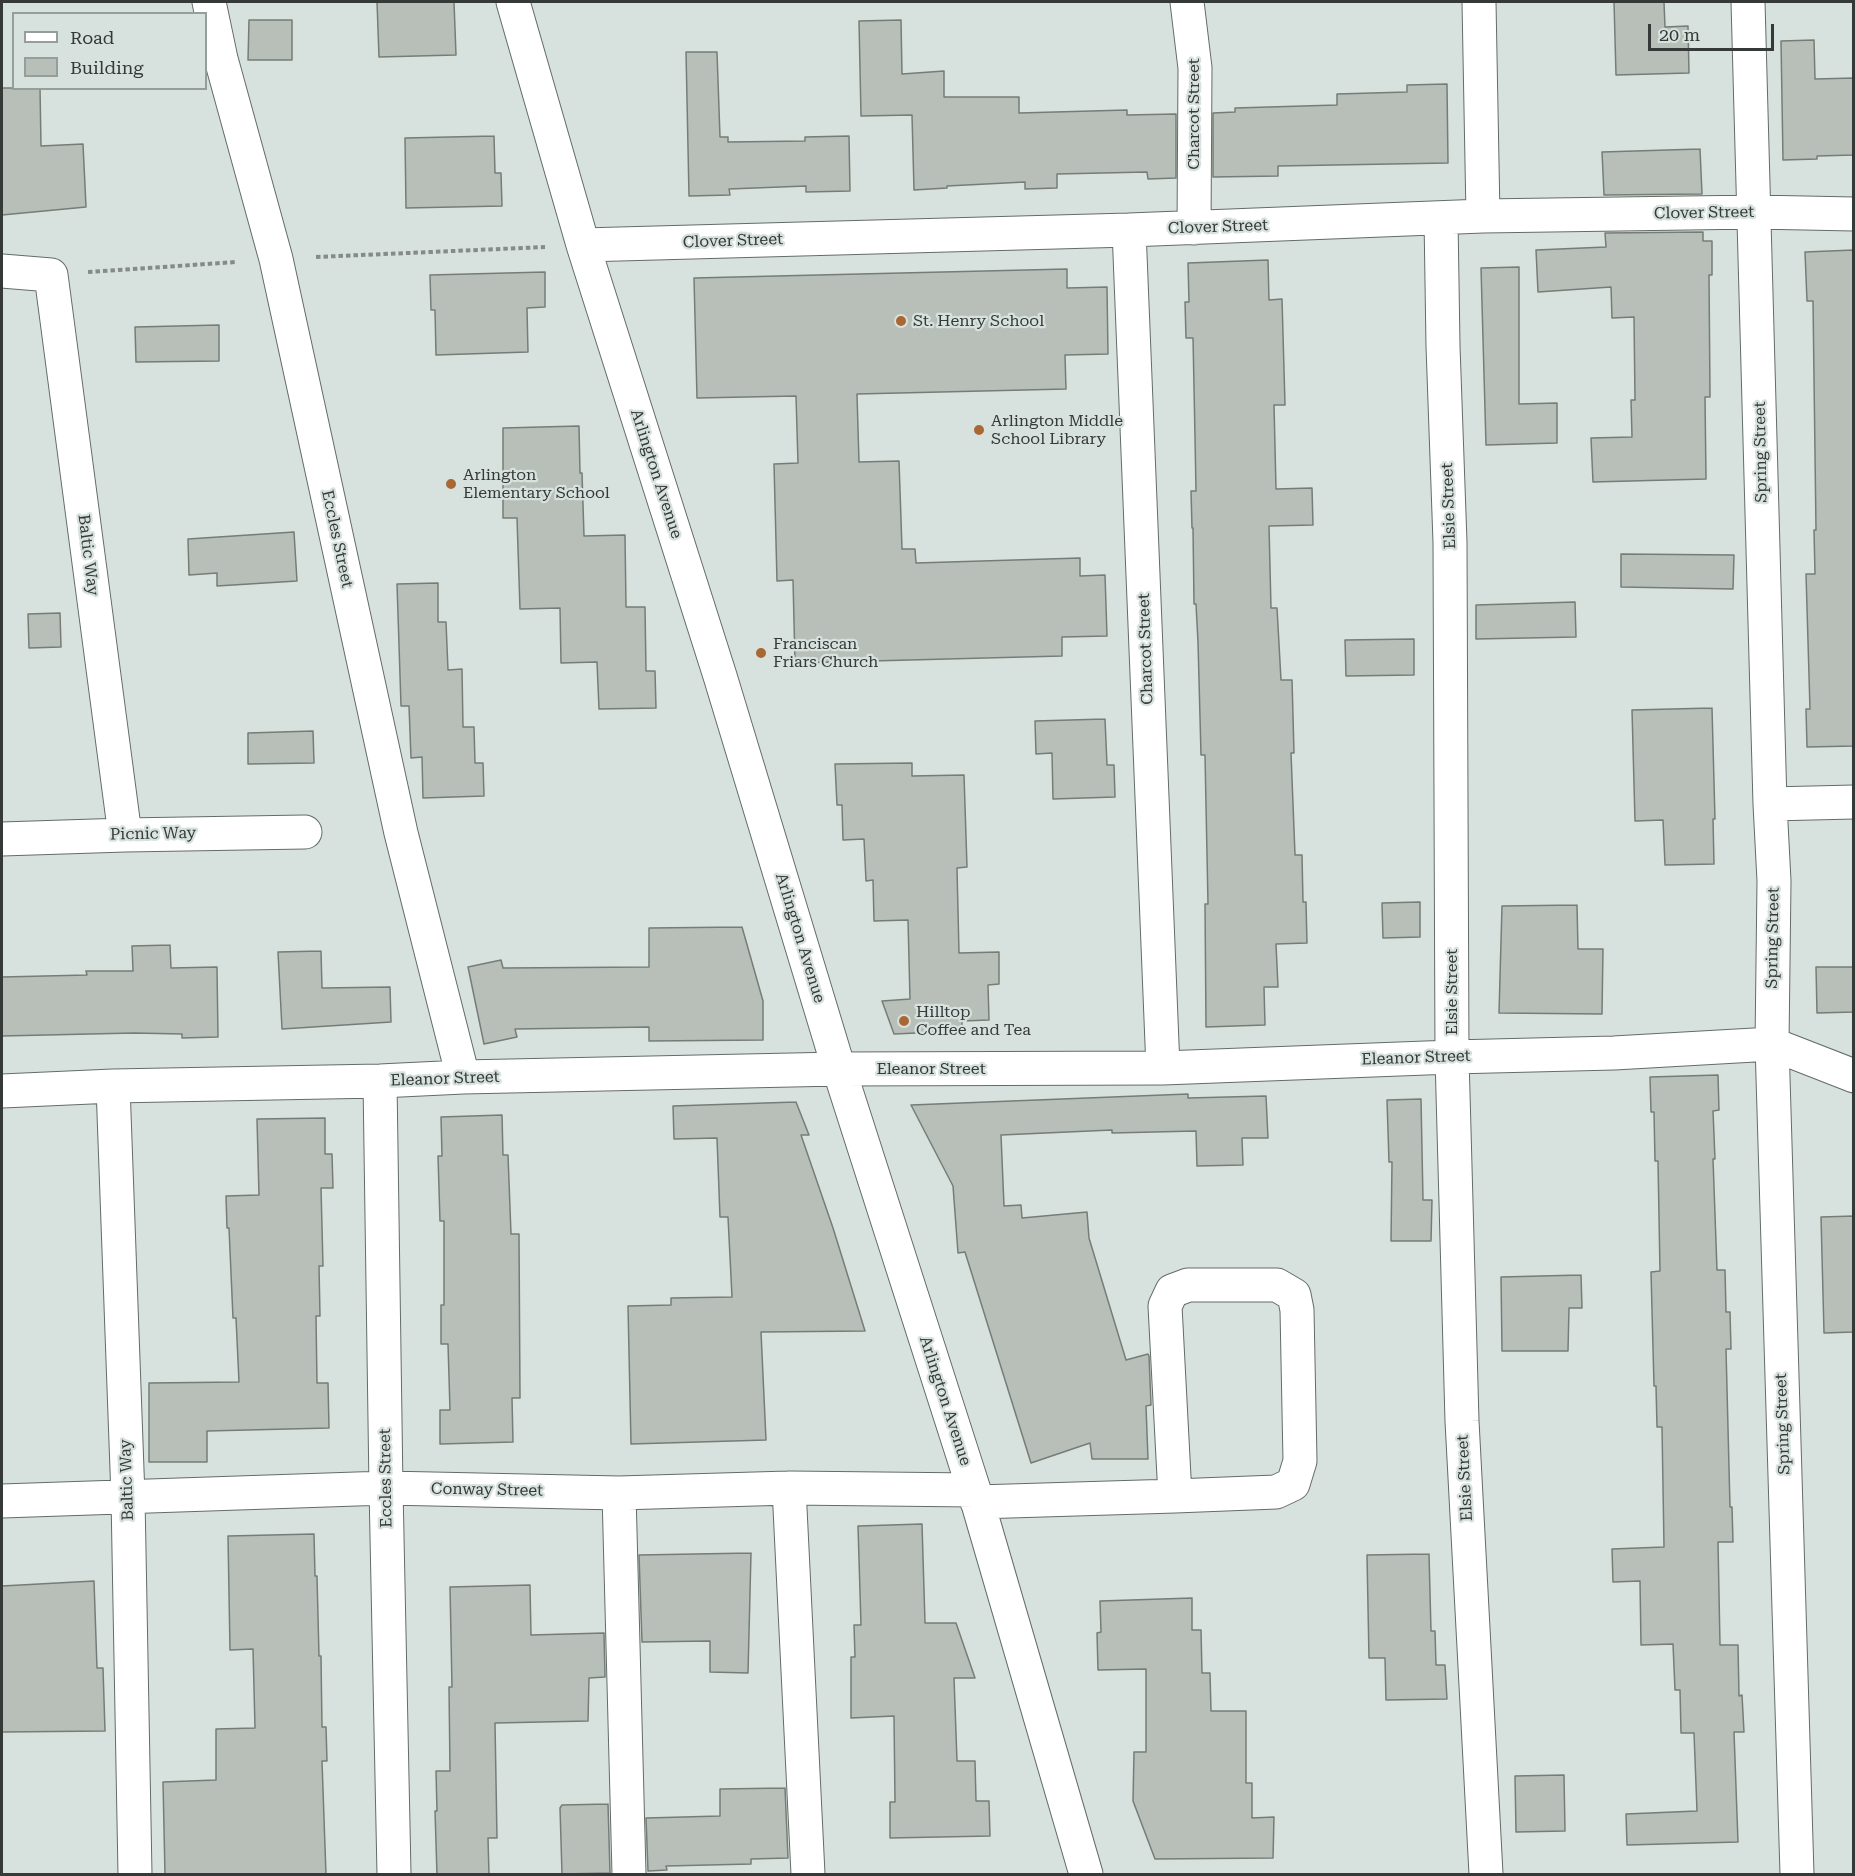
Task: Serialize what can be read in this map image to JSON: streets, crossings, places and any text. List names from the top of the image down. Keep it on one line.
{"streets":{"street":["Charcot Street","Clover Street","Spring Street","Arlington Avenue","Elsie Street","Eccles Street","Baltic Way","Picnic Way","Eleanor Street","Conway Street"]},"crossings":[["Charcot Street","Clover Street"],["Charcot Street","Eleanor Street"],["Clover Street","Spring Street"],["Clover Street","Arlington Avenue"],["Clover Street","Elsie Street"],["Spring Street","Eleanor Street"],["Arlington Avenue","Eleanor Street"],["Arlington Avenue","Conway Street"],["Elsie Street","Eleanor Street"],["Eccles Street","Eleanor Street"],["Eccles Street","Conway Street"],["Baltic Way","Picnic Way"],["Baltic Way","Eleanor Street"],["Baltic Way","Conway Street"]],"places":["St. Henry School","Arlington Middle School Library","Arlington Elementary School","Franciscan Friars Church","Hilltop Coffee and Tea"],"legend":["Road","Building"],"scale_bar":"20 m"}
